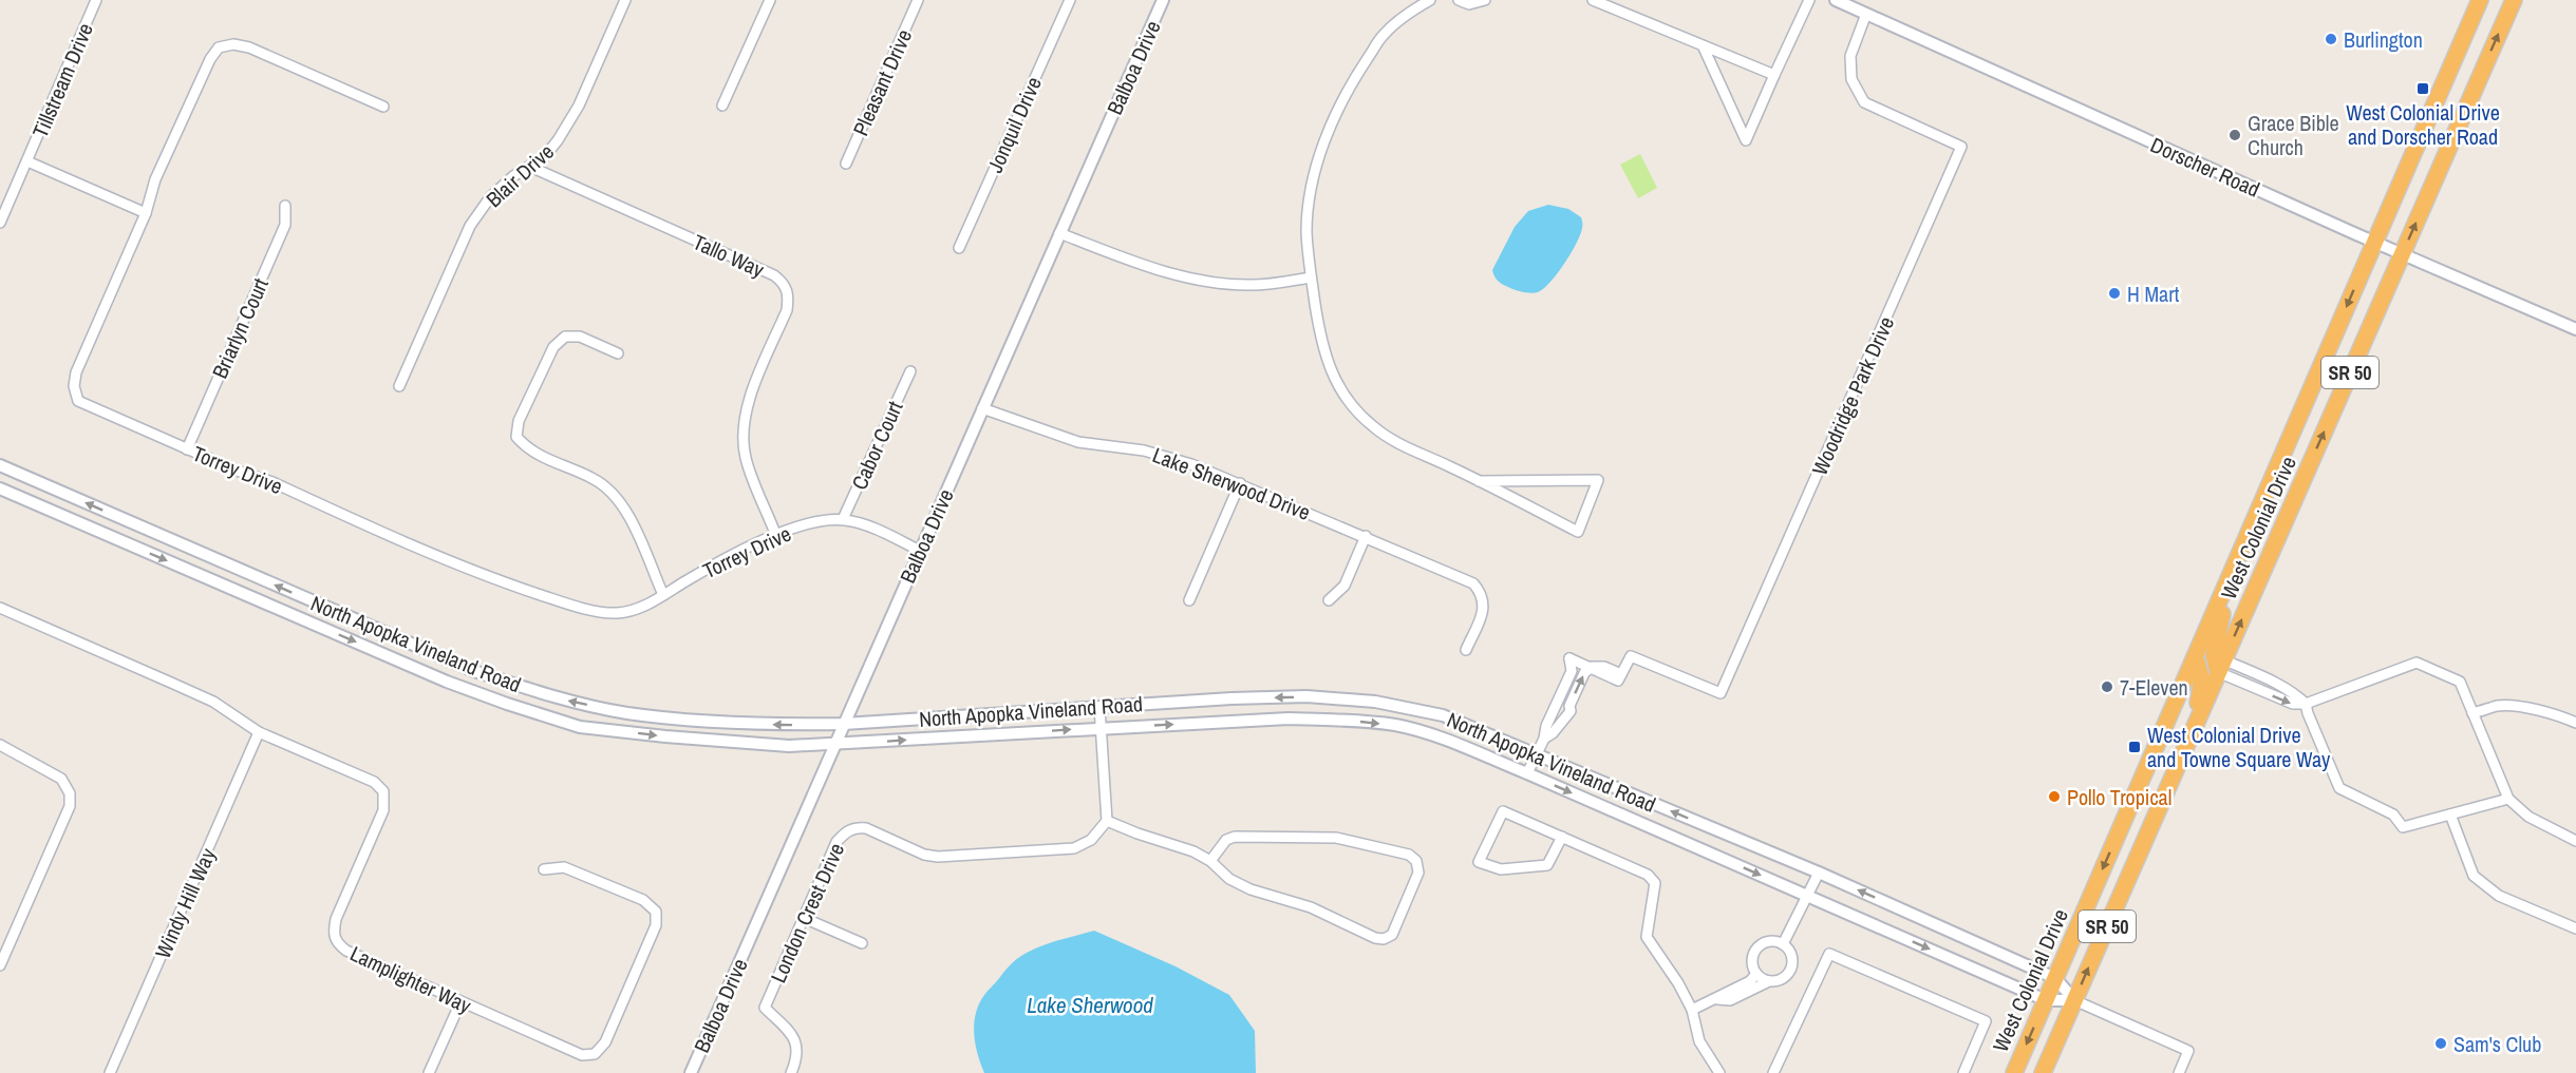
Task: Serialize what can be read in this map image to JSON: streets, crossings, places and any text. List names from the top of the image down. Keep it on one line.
{"streets":{"highway":["SR 50","West Colonial Drive"],"street":["Balboa Drive","Tillstream Drive","Pleasant Drive","Jonquil Drive","Dorscher Road","Blair Drive","Tallo Way","Briarlyn Court","Woodridge Park Drive","Cabor Court","Torrey Drive","Lake Sherwood Drive","North Apopka Vineland Road","Windy Hill Way","London Crest Drive","Lamplighter Way"]},"crossings":[["Balboa Drive","Torrey Drive"],["Balboa Drive","Lake Sherwood Drive"],["Balboa Drive","North Apopka Vineland Road"],["Dorscher Road","Woodridge Park Drive"],["Dorscher Road","West Colonial Drive"],["Blair Drive","Tallo Way"],["Tallo Way","Torrey Drive"],["Briarlyn Court","Torrey Drive"],["Woodridge Park Drive","North Apopka Vineland Road"],["Cabor Court","Torrey Drive"],["West Colonial Drive","North Apopka Vineland Road"],["Windy Hill Way","Lamplighter Way"]],"water":["Lake Sherwood"],"places":{"other":["Burlington","Grace Bible Church","H Mart","7-Eleven","Pollo Tropical","Sam's Club"],"transit":["West Colonial Drive and Dorscher Road","West Colonial Drive and Towne Square Way"]}}
